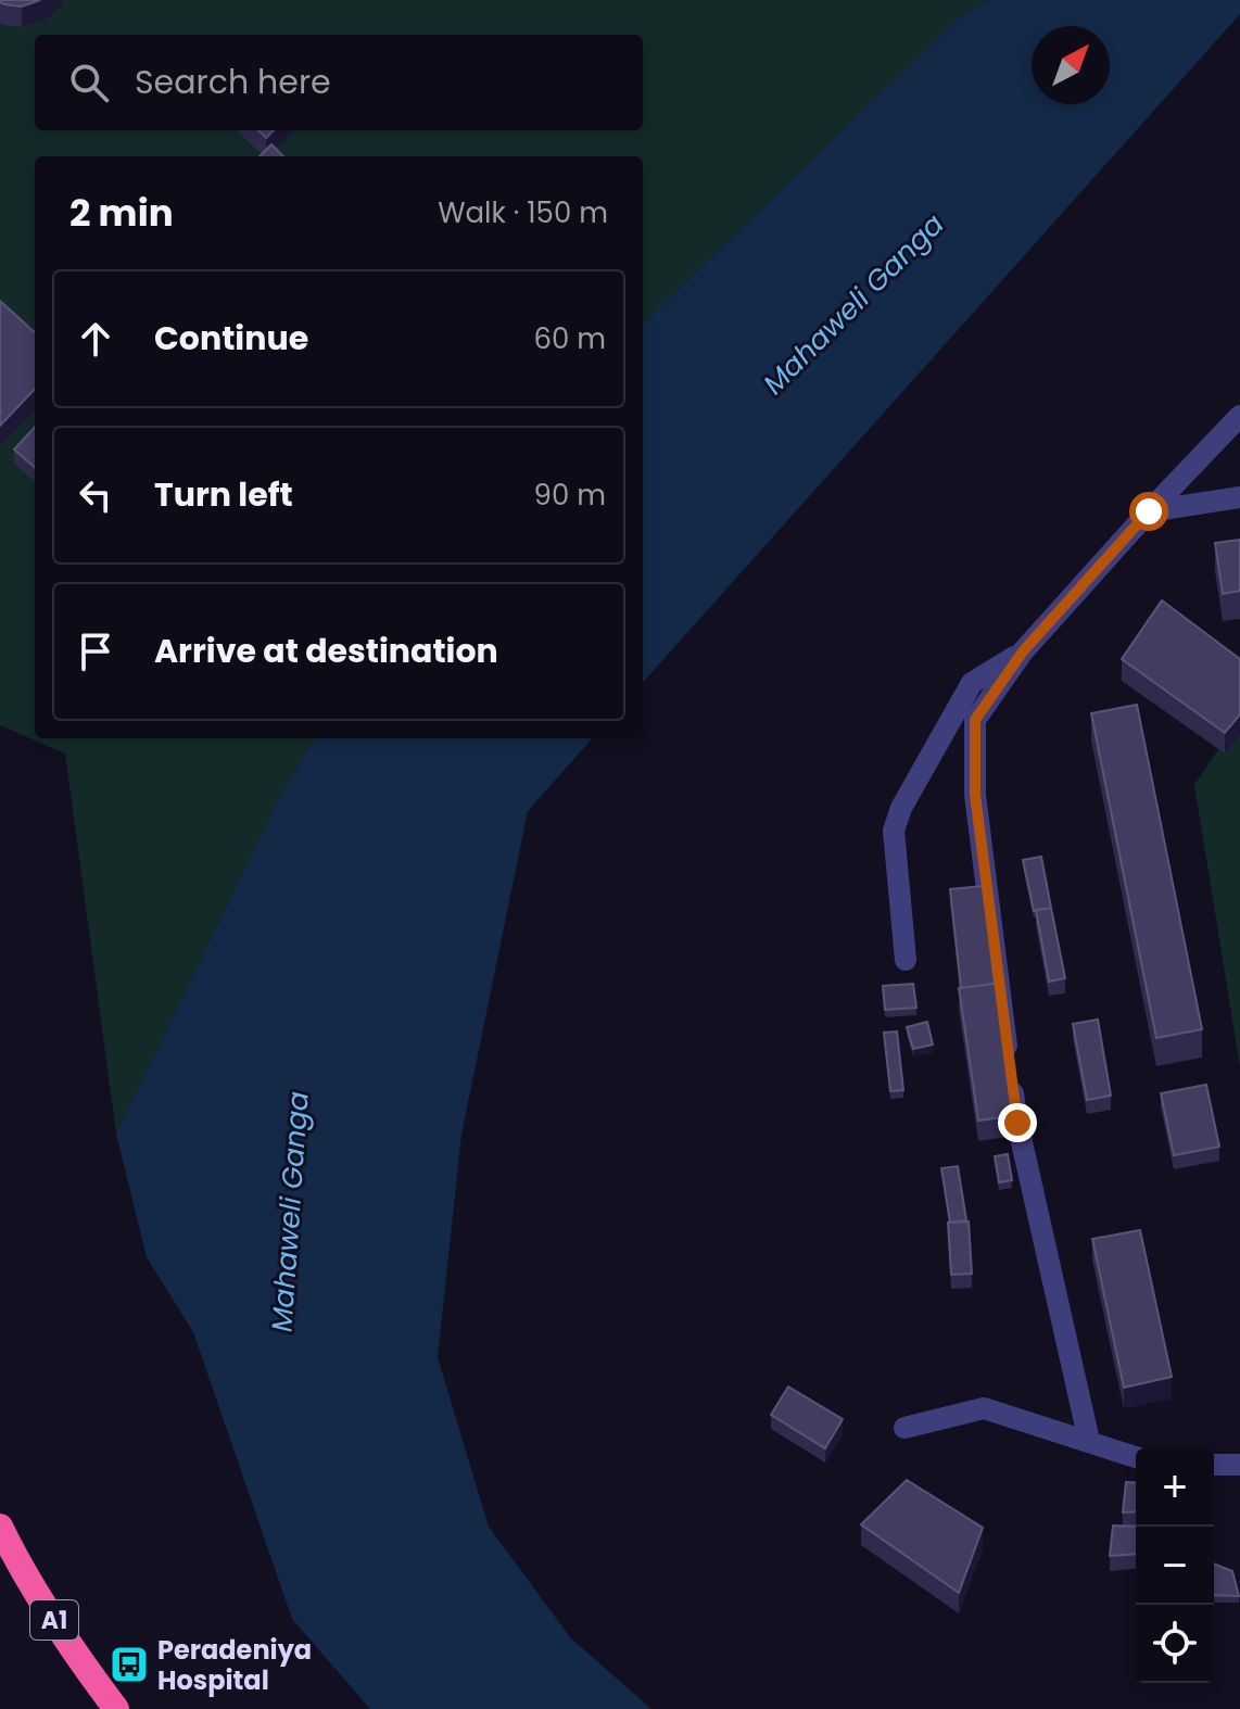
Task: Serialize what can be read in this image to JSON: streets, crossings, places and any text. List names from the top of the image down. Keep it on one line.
{"streets":{"highway":["A1"]},"water":["Mahaweli Ganga"],"places":{"bus stop":["Peradeniya Hospital"]},"north":"top right","page":{"search":"Search here","heading":["2 min","Walk · 150 m"],"list":[["Continue","60 m"],["Turn left","90 m"],"Arrive at destination"],"map_buttons":["+","−"]}}
